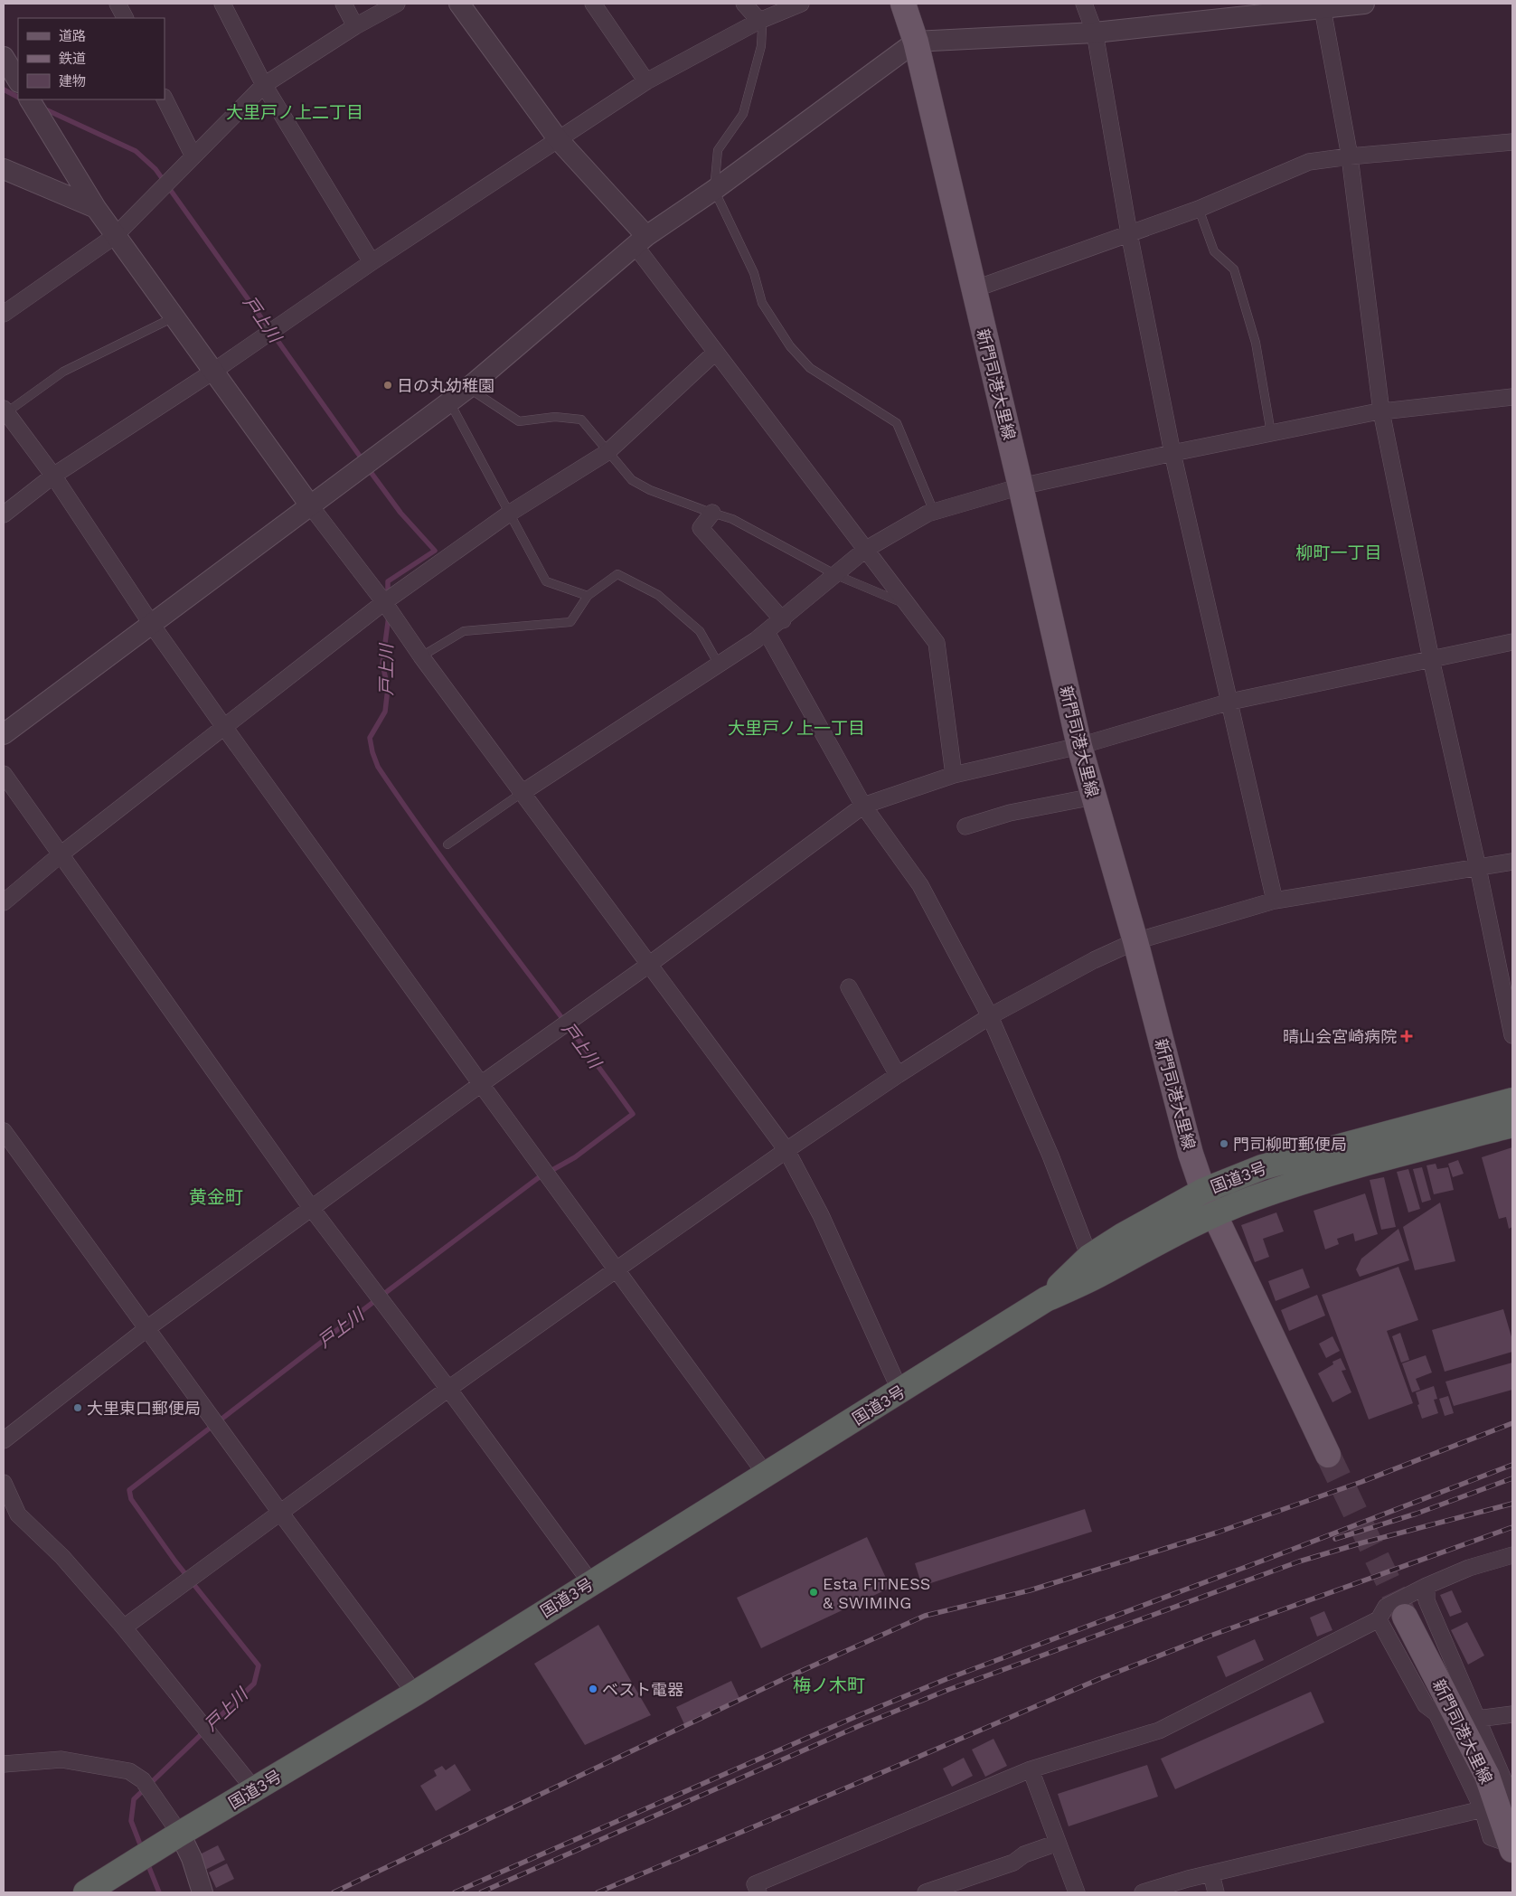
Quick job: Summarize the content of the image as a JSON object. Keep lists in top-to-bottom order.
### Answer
{
  "streets": {
    "highway": ["国道3号"],
    "main road": ["新門司港大里線"]
  },
  "crossings": [
    ["新門司港大里線", "国道3号"]
  ],
  "districts": [
    "大里戸ノ上二丁目",
    "柳町一丁目",
    "大里戸ノ上一丁目",
    "黄金町",
    "梅ノ木町"
  ],
  "water": ["戸上川"],
  "places": {
    "other": [
      "日の丸幼稚園",
      "門司柳町郵便局",
      "大里東口郵便局",
      "Esta FITNESS & SWIMING",
      "ベスト電器"
    ],
    "health": ["晴山会宮崎病院"]
  },
  "legend": ["道路", "鉄道", "建物"]
}
